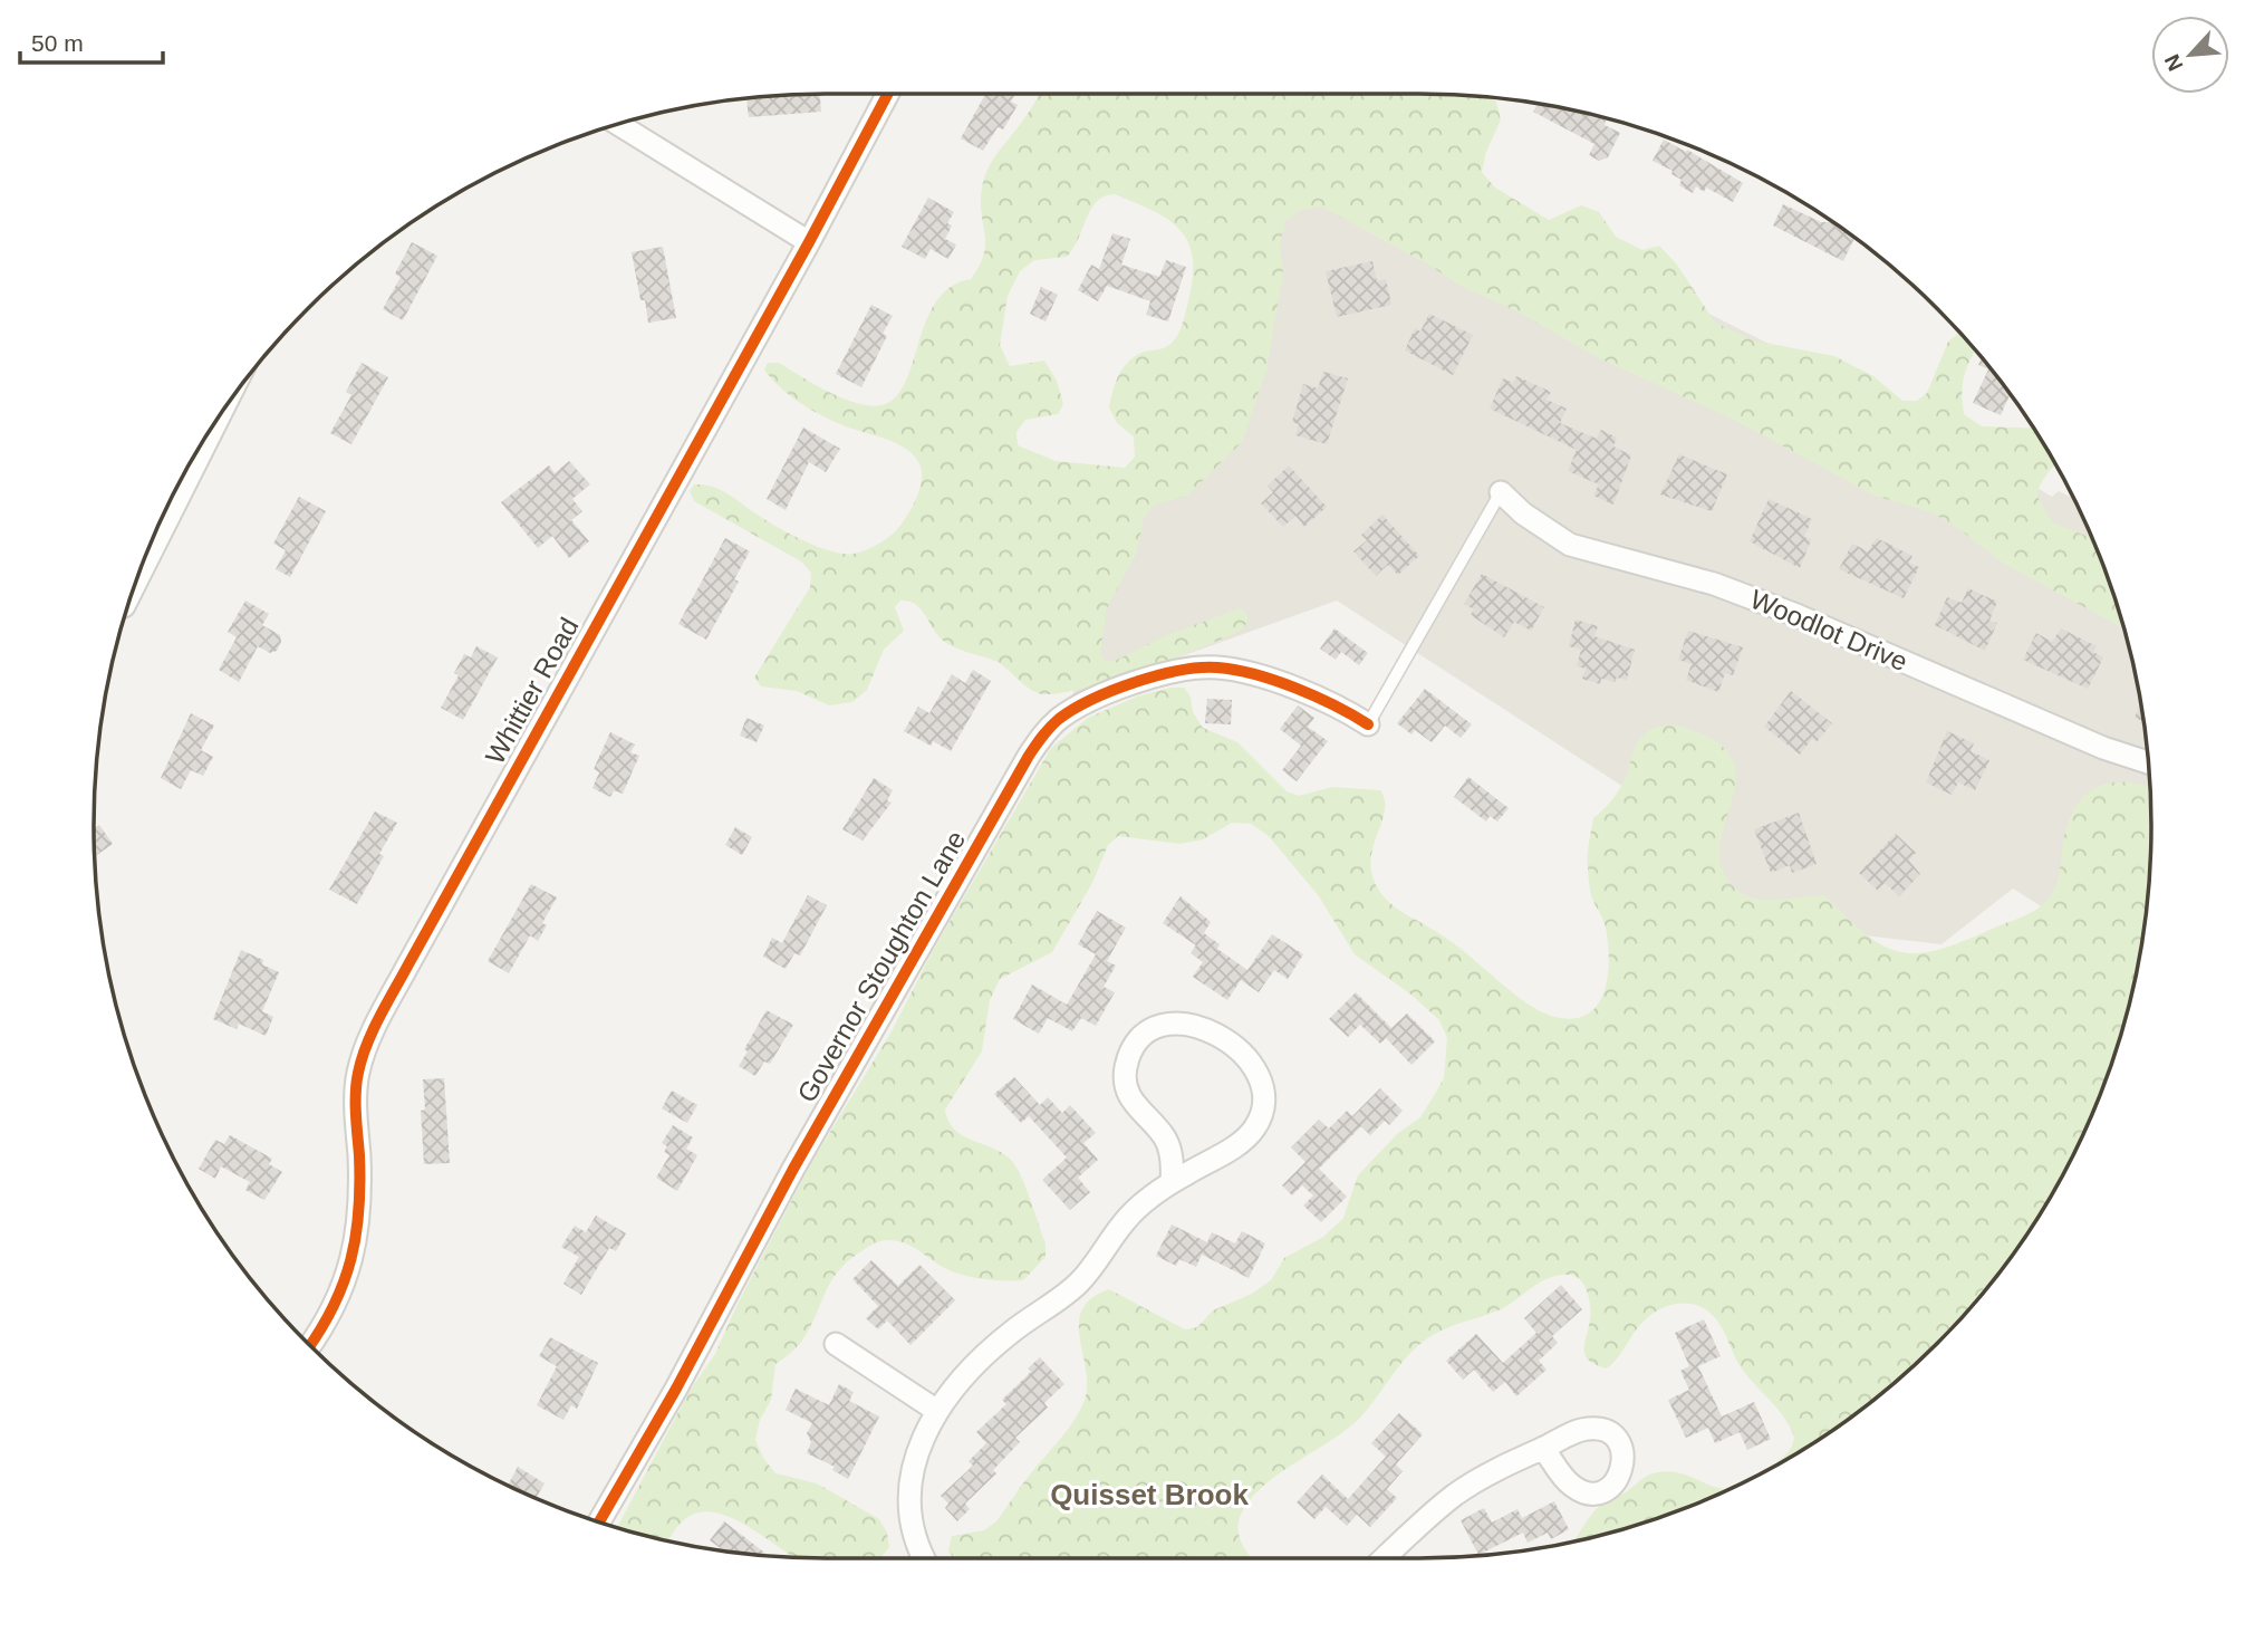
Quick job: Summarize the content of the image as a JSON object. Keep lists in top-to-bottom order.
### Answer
{
  "streets": {
    "street": ["Woodlot Drive", "Whittier Road", "Governor Stoughton Lane"]
  },
  "districts": ["Quisset Brook"],
  "scale_bar": "50 m",
  "north": "bottom left"
}
